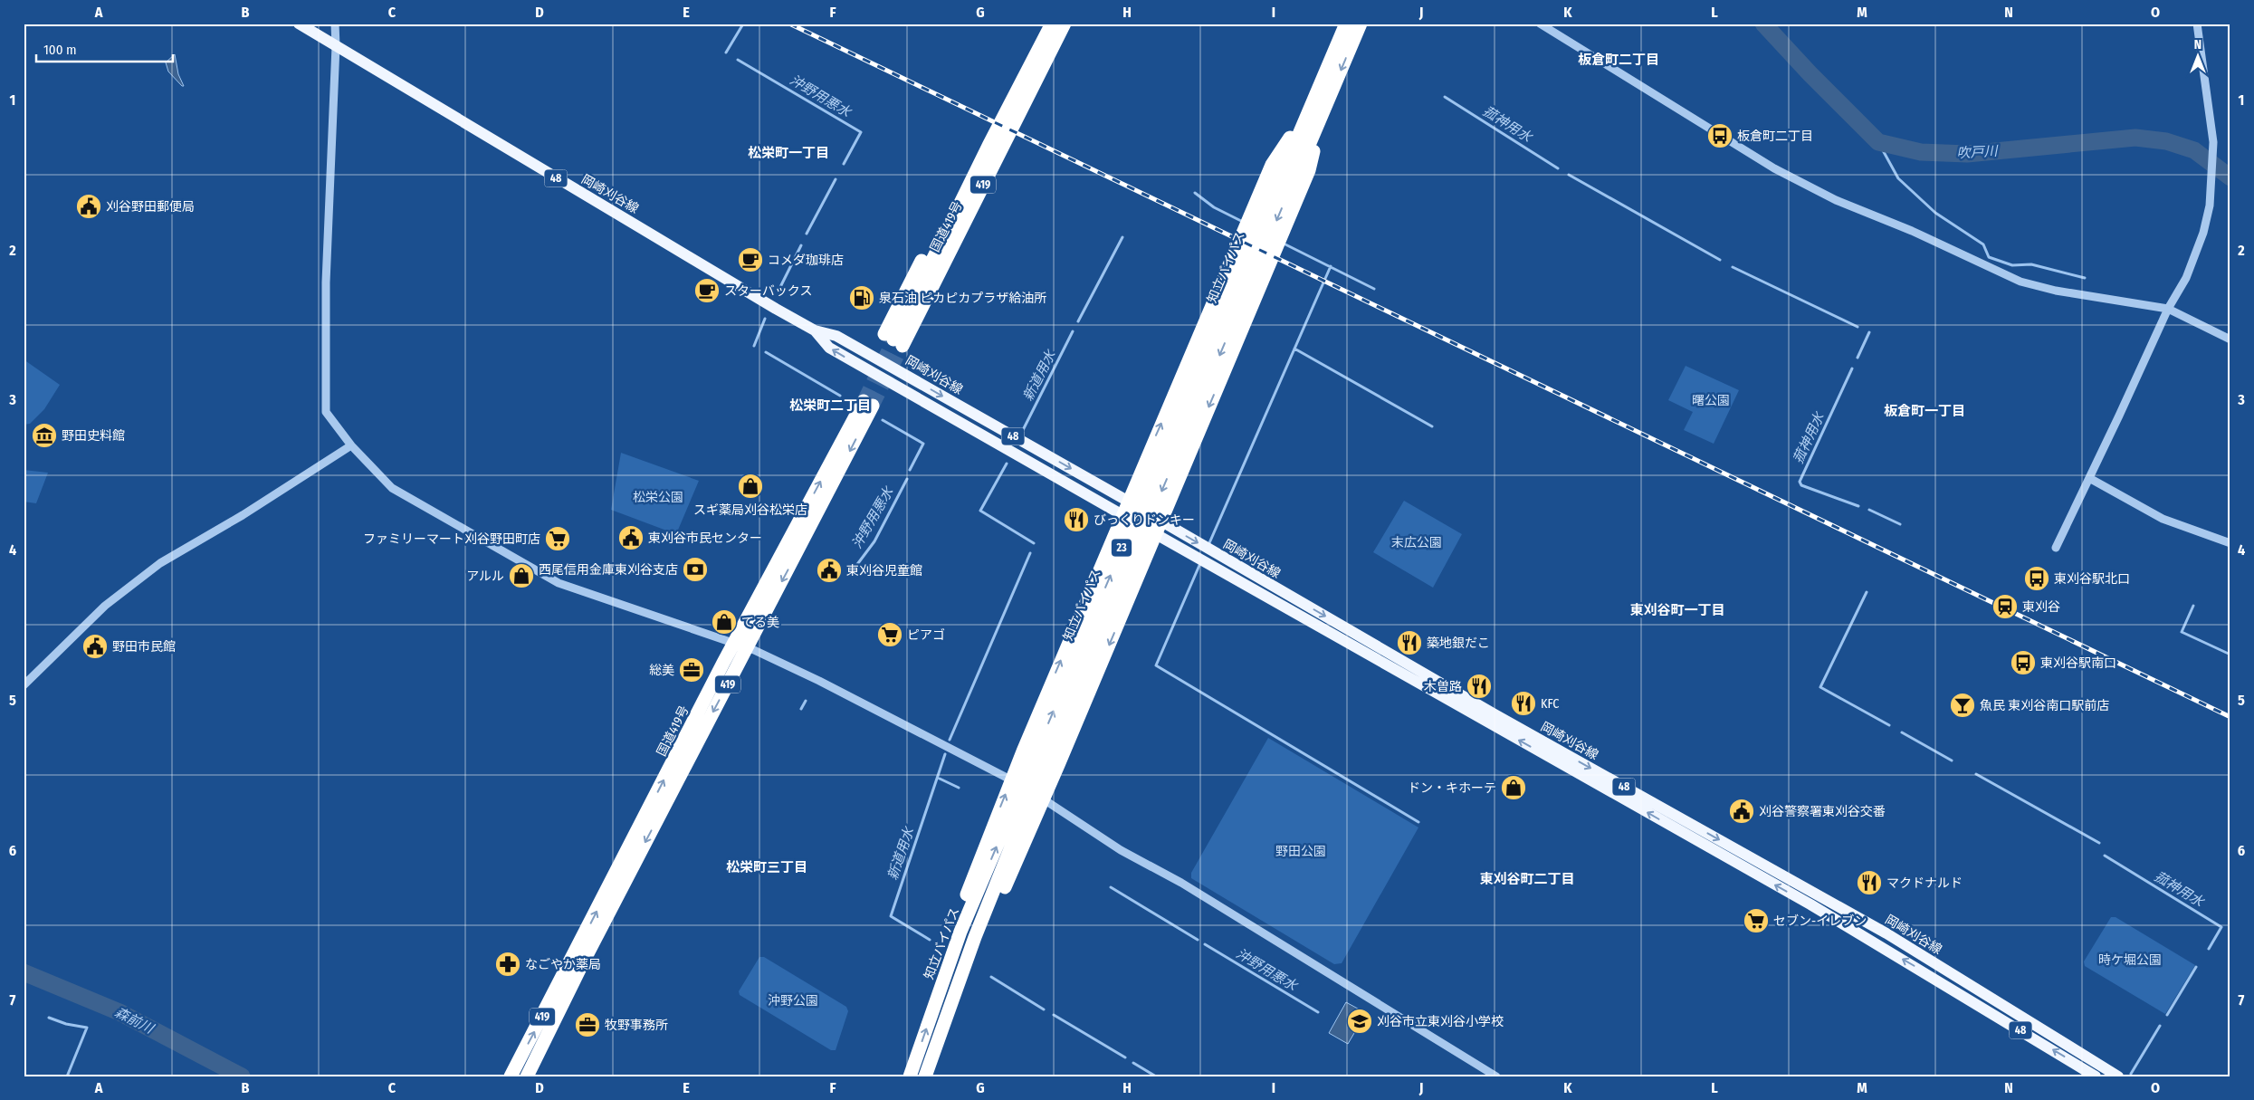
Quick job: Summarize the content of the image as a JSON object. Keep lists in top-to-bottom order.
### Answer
{
  "streets": {
    "highway": [
      "419",
      "国道419号",
      "知立バイパス",
      "23"
    ],
    "main road": ["48", "岡崎刈谷線"]
  },
  "districts": [
    "板倉町二丁目",
    "松栄町一丁目",
    "松栄町二丁目",
    "板倉町一丁目",
    "東刈谷町一丁目",
    "松栄町三丁目",
    "東刈谷町二丁目"
  ],
  "water": [
    "沖野用悪水",
    "菰神用水",
    "吹戸川",
    "新道用水",
    "森前川"
  ],
  "parks": [
    "曙公園",
    "松栄公園",
    "末広公園",
    "野田公園",
    "時ケ堀公園",
    "沖野公園"
  ],
  "places": {
    "bus stop": ["板倉町二丁目", "東刈谷駅北口", "東刈谷駅南口"],
    "public building": [
      "刈谷野田郵便局",
      "東刈谷市民センター",
      "東刈谷児童館",
      "野田市民館",
      "刈谷警察署東刈谷交番"
    ],
    "cafe": ["コメダ珈琲店", "スターバックス"],
    "fuel station": ["泉石油 ピカピカプラザ給油所"],
    "museum": ["野田史料館"],
    "shop": [
      "スギ薬局刈谷松栄店",
      "アルル",
      "てる美",
      "ドン・キホーテ"
    ],
    "restaurant": [
      "びっくりドンキー",
      "築地銀だこ",
      "木曽路",
      "KFC",
      "マクドナルド"
    ],
    "supermarket": ["ファミリーマート刈谷野田町店", "ピアゴ", "セブン-イレブン"],
    "bank": ["西尾信用金庫東刈谷支店"],
    "station": ["東刈谷"],
    "office": ["総美", "牧野事務所"],
    "bar": ["魚民 東刈谷南口駅前店"],
    "pharmacy": ["なごやか薬局"],
    "school or university": ["刈谷市立東刈谷小学校"]
  },
  "scale_bar": "100 m",
  "north": "top",
  "grid": {
    "columns": [
      "A",
      "B",
      "C",
      "D",
      "E",
      "F",
      "G",
      "H",
      "I",
      "J",
      "K",
      "L",
      "M",
      "N",
      "O"
    ],
    "rows": [
      "1",
      "2",
      "3",
      "4",
      "5",
      "6",
      "7"
    ]
  }
}
